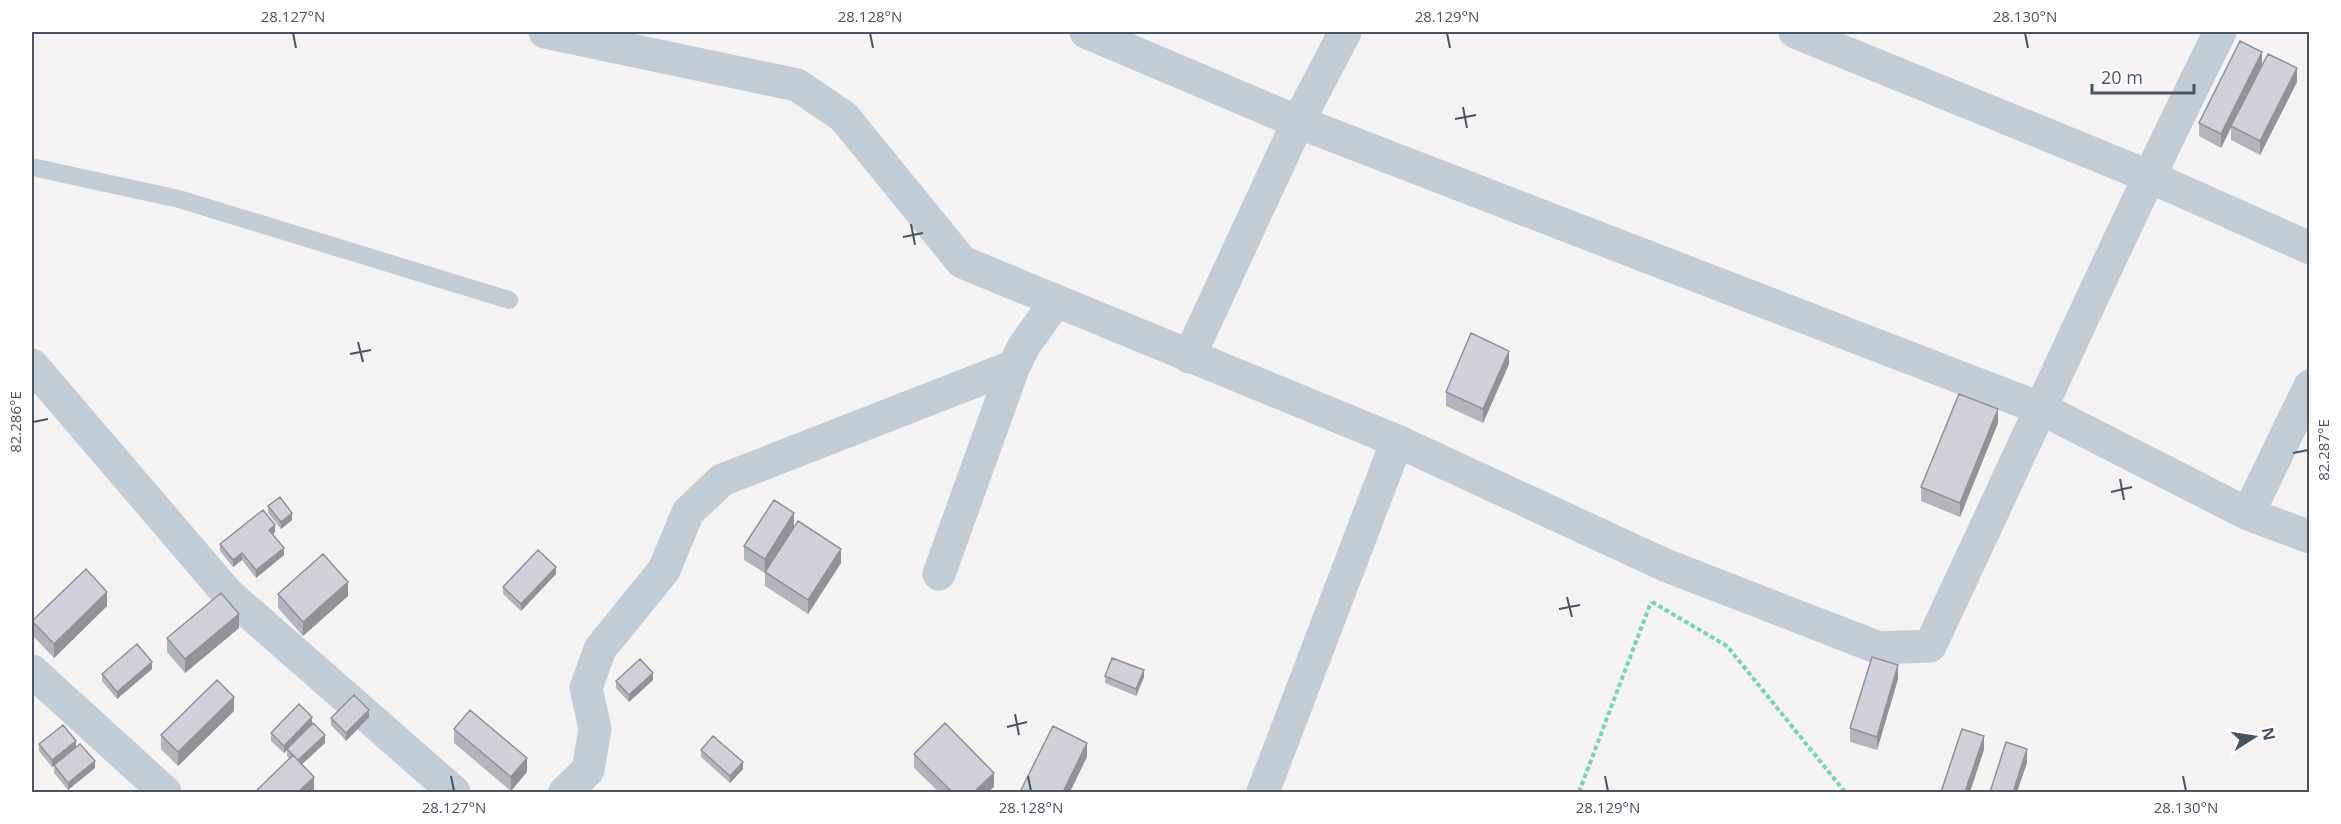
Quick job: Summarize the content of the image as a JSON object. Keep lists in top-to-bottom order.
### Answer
{
  "scale_bar": "20 m",
  "north": "right",
  "coordinates": [
    "28.127°N",
    "28.128°N",
    "28.129°N",
    "28.130°N",
    "82.286°E",
    "82.287°E"
  ]
}
